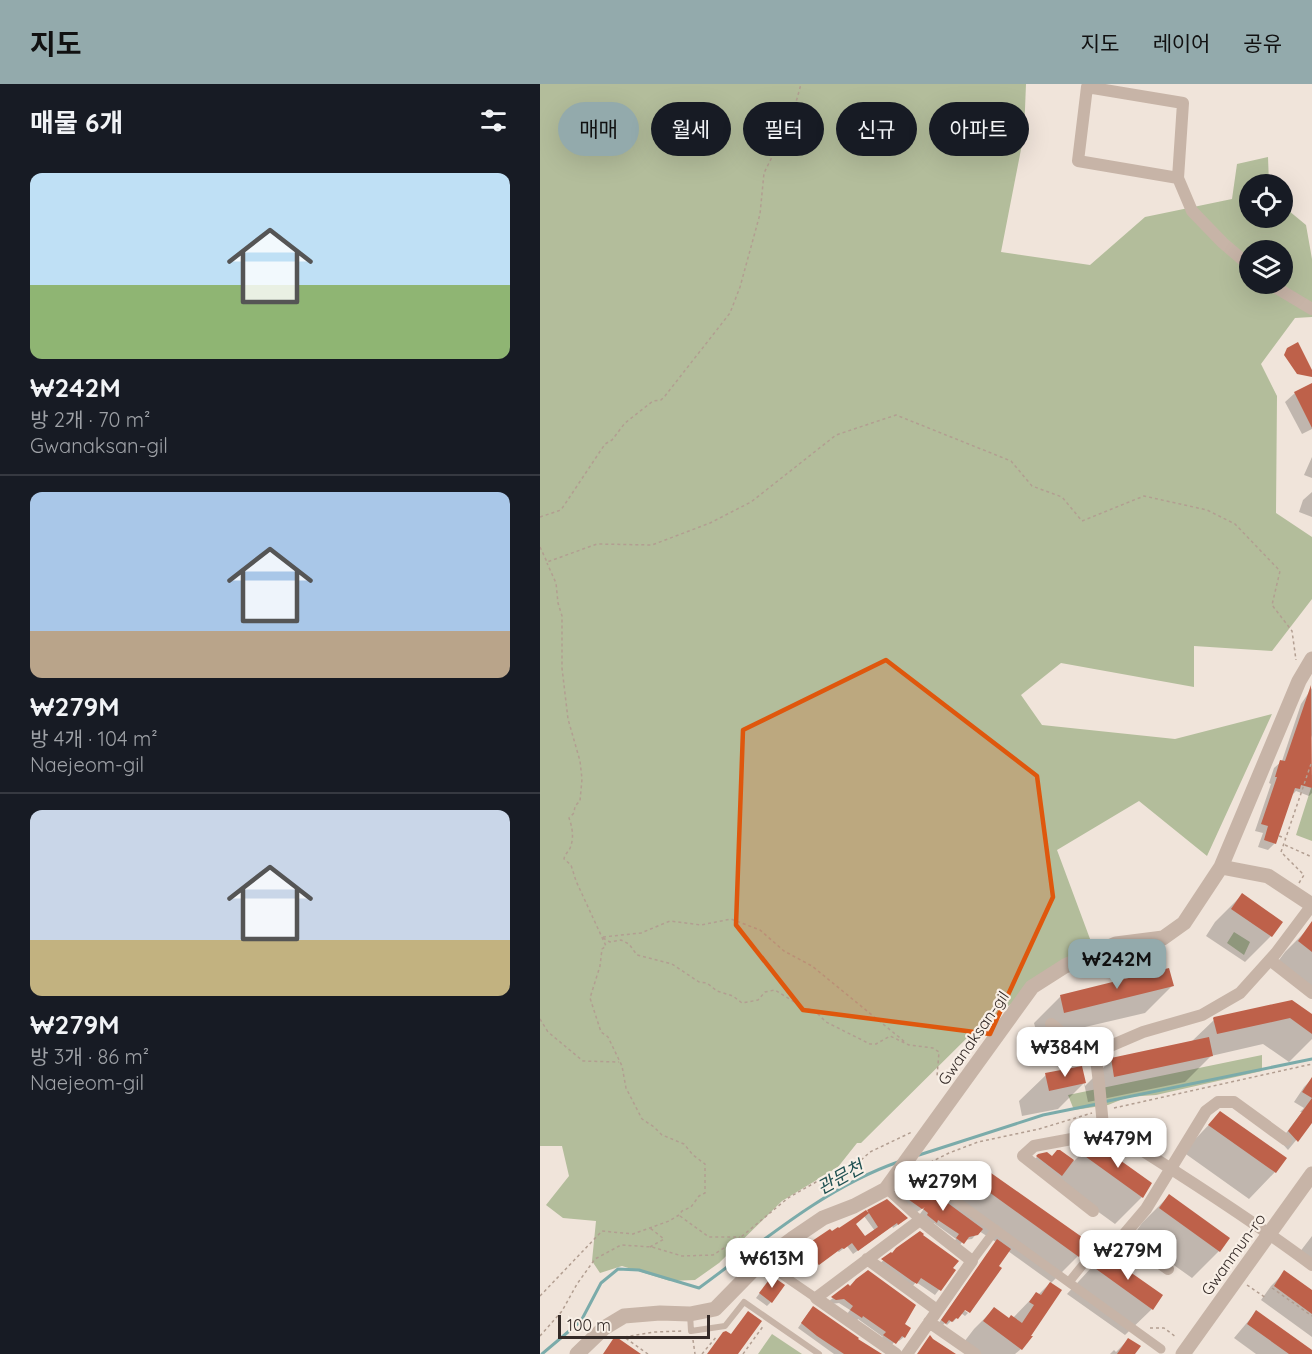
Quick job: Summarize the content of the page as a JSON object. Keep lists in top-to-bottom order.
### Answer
{
  "streets": {
    "street": ["Gwanaksan-gil", "Gwanmun-ro"]
  },
  "water": ["관문천"],
  "scale_bar": "100 m",
  "page": {
    "header": "지도",
    "nav": ["지도", "레이어", "공유"],
    "heading": "매물 6개",
    "chip": [
      "매매",
      "월세",
      "필터",
      "신규",
      "아파트"
    ],
    "list": [
      {
        "name": "₩242M",
        "note": "방 2개 · 70 m² · Gwanaksan-gil"
      },
      {
        "name": "₩279M",
        "note": "방 4개 · 104 m² · Naejeom-gil"
      },
      {
        "name": "₩279M",
        "note": "방 3개 · 86 m² · Naejeom-gil"
      }
    ],
    "price": [
      "₩242M",
      "₩384M",
      "₩479M",
      "₩279M",
      "₩279M",
      "₩613M"
    ],
    "scale": "100 m"
  }
}
